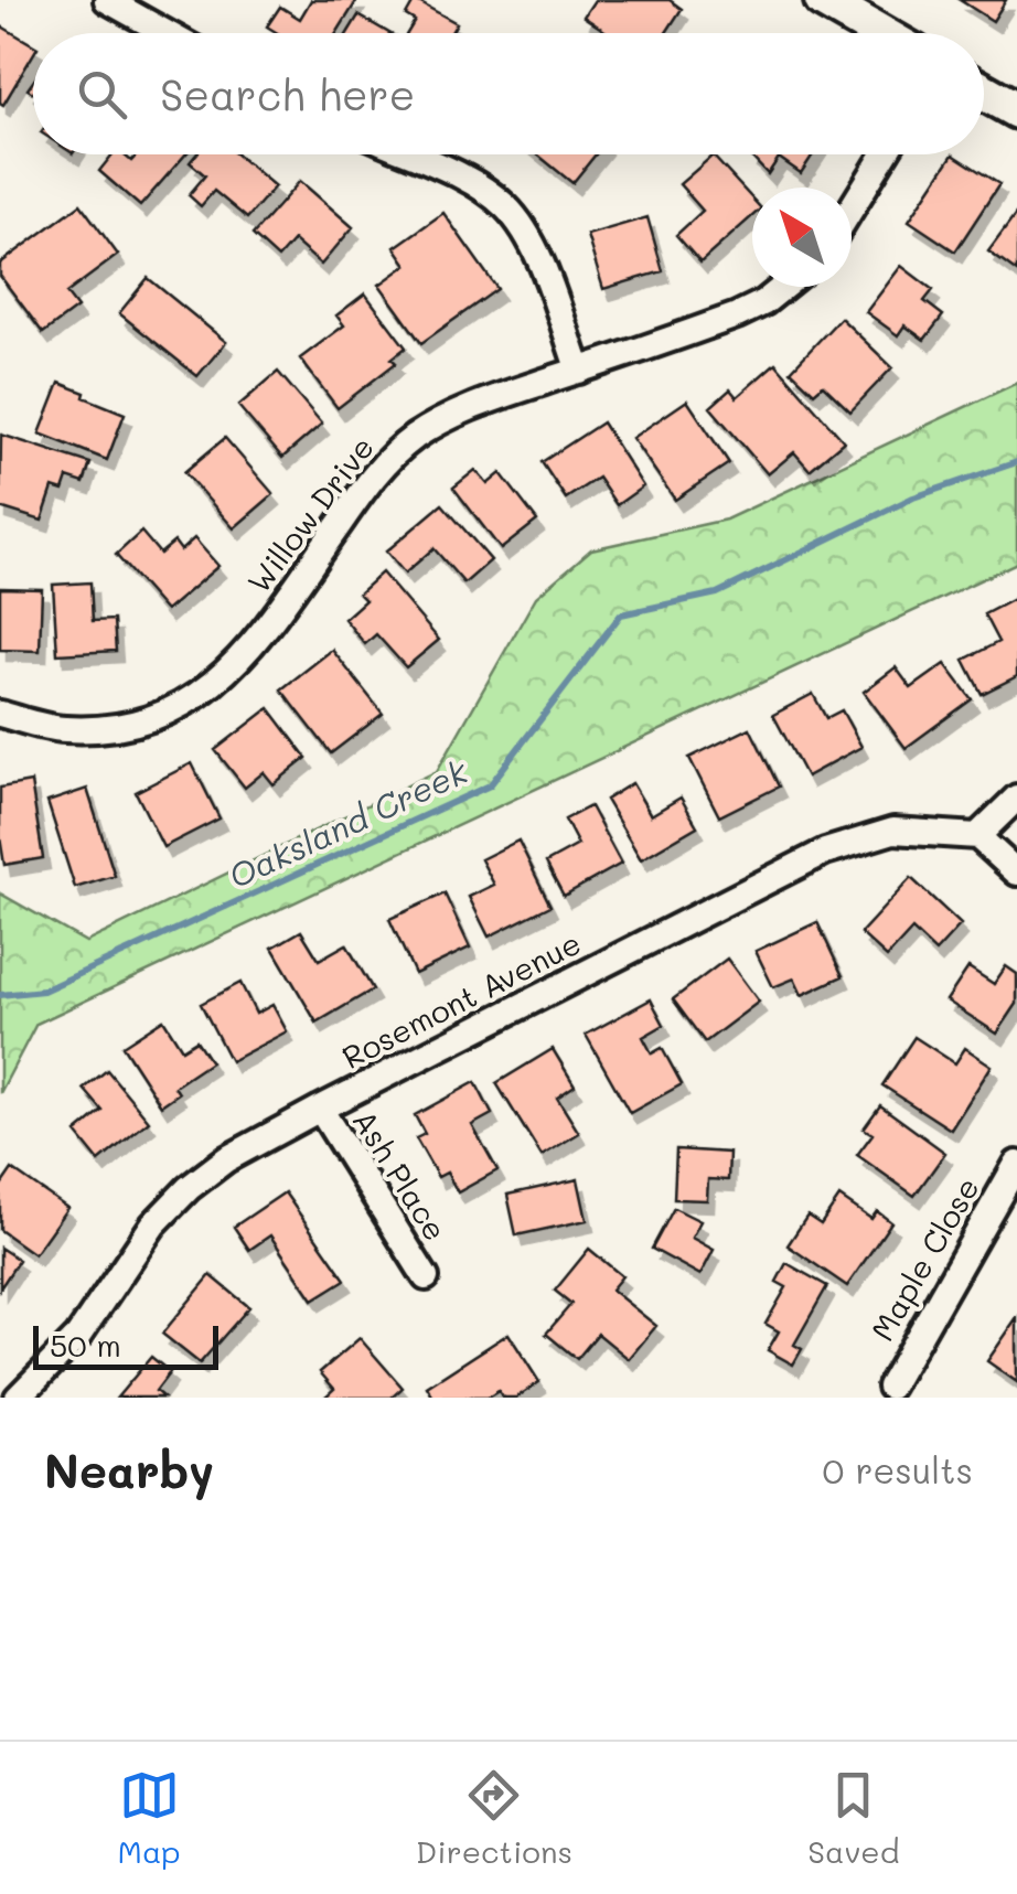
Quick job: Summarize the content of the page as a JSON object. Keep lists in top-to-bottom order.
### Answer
{
  "streets": {
    "street": [
      "Willow Drive",
      "Rosemont Avenue",
      "Ash Place",
      "Maple Close"
    ]
  },
  "crossings": [
    ["Rosemont Avenue", "Ash Place"]
  ],
  "water": ["Oaksland Creek"],
  "scale_bar": "50 m",
  "north": "top left",
  "page": {
    "search": "Search here",
    "scale": "50 m",
    "heading": ["Nearby", "0 results"],
    "nav": ["Map", "Directions", "Saved"]
  }
}
